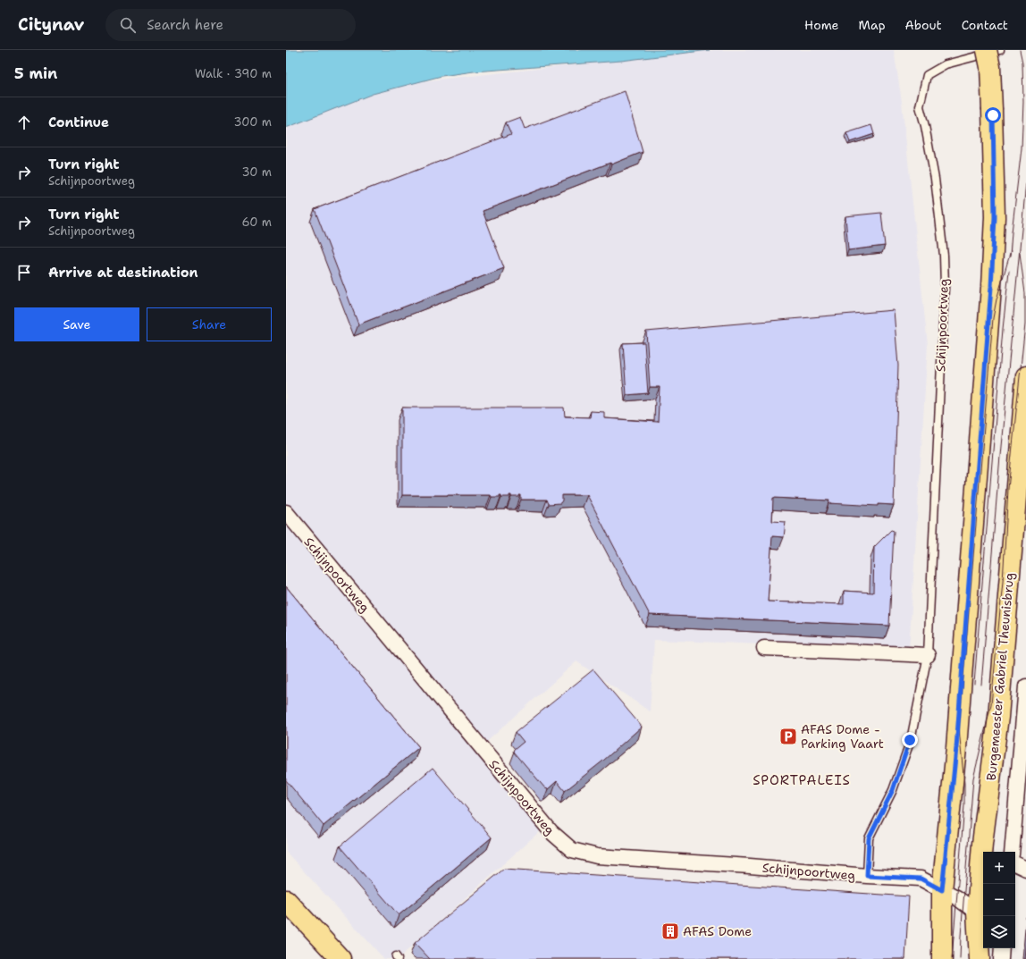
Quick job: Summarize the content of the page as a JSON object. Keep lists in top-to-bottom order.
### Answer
{
  "streets": {
    "main road": ["Burgemeester Gabriel Theunisbrug"],
    "street": ["Schijnpoortweg"]
  },
  "crossings": [
    ["Schijnpoortweg", "Burgemeester Gabriel Theunisbrug"]
  ],
  "districts": ["SPORTPALEIS"],
  "places": {
    "parking": ["AFAS Dome - Parking Vaart"],
    "building": ["AFAS Dome"]
  },
  "page": {
    "header": "Citynav",
    "search": "Search here",
    "nav": [
      "Home",
      "Map",
      "About",
      "Contact"
    ],
    "heading": ["5 min", "Walk · 390 m"],
    "list": [
      ["Continue", "300 m"],
      ["Turn right", "Schijnpoortweg", "30 m"],
      ["Turn right", "Schijnpoortweg", "60 m"],
      "Arrive at destination"
    ],
    "buttons": ["Save", "Share"],
    "map_buttons": ["+", "−"]
  }
}
